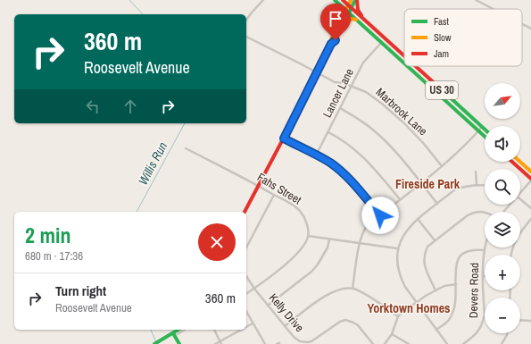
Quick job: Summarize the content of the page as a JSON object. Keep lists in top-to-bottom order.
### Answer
{
  "streets": {
    "main road": ["US 30"],
    "street": [
      "Lancer Lane",
      "Marbrook Lane",
      "Fahs Street",
      "Devers Road",
      "Kelly Drive"
    ]
  },
  "crossings": [
    ["US 30", "Lancer Lane"],
    ["Lancer Lane", "Marbrook Lane"]
  ],
  "districts": ["Fireside Park", "Yorktown Homes"],
  "water": ["Willis Run"],
  "legend": ["Fast", "Slow", "Jam"],
  "north": "top right",
  "page": {
    "turn": ["360 m", "Roosevelt Avenue"],
    "map_buttons": ["+", "−"],
    "heading": ["2 min", "680 m · 17:36"],
    "list": [
      {
        "name": "Turn right",
        "note": "Roosevelt Avenue",
        "value": "360 m"
      }
    ]
  }
}
